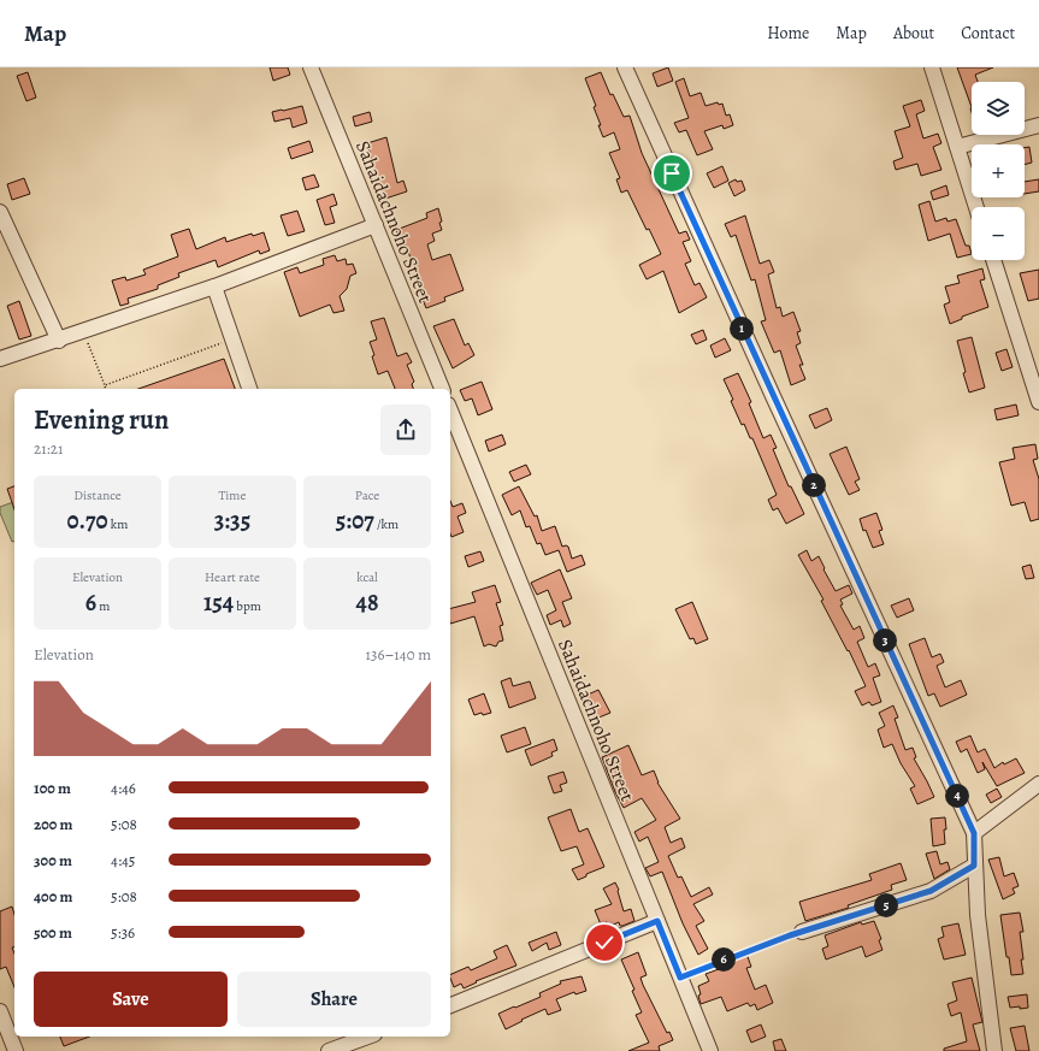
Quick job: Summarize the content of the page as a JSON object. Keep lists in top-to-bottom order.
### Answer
{
  "streets": {
    "street": ["Sahaidachnoho Street"]
  },
  "page": {
    "header": "Map",
    "nav": [
      "Home",
      "Map",
      "About",
      "Contact"
    ],
    "map_buttons": ["+", "−"],
    "pins": [
      "1",
      "2",
      "3",
      "4",
      "5",
      "6"
    ],
    "heading": ["Evening run", "21:21"],
    "stats": [
      ["Distance", "0.70 km"],
      ["Time", "3:35"],
      ["Pace", "5:07 /km"],
      ["Elevation", "6 m"],
      ["Heart rate", "154 bpm"],
      ["kcal", "48"]
    ],
    "chart": ["Elevation", "136–140 m"],
    "list": [
      {
        "name": "100 m",
        "note": "4:46"
      },
      {
        "name": "200 m",
        "note": "5:08"
      },
      {
        "name": "300 m",
        "note": "4:45"
      },
      {
        "name": "400 m",
        "note": "5:08"
      },
      {
        "name": "500 m",
        "note": "5:36"
      }
    ],
    "buttons": ["Save", "Share"]
  }
}
